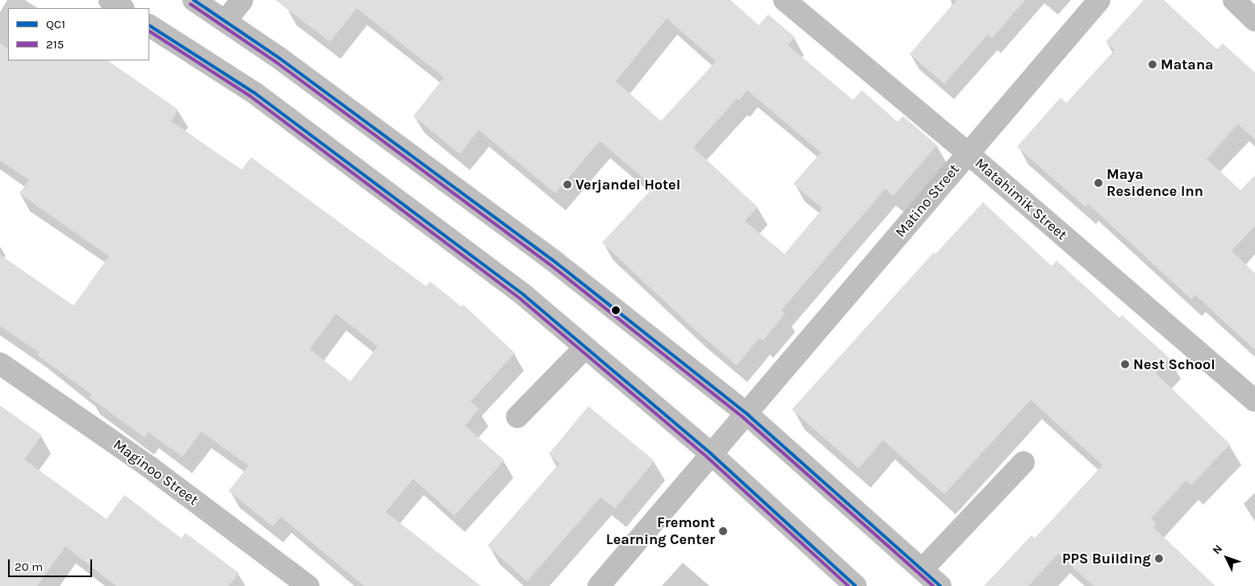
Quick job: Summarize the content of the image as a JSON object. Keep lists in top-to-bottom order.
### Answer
{
  "streets": {
    "main road": ["Matahimik Street", "Matino Street", "Maginoo Street"]
  },
  "crossings": [
    ["Matahimik Street", "Matino Street"]
  ],
  "places": [
    "Matana",
    "Maya Residence Inn",
    "Verjandel Hotel",
    "Nest School",
    "Fremont Learning Center",
    "PPS Building"
  ],
  "lines": ["transit line QC1", "transit line 215"],
  "legend": ["QC1", "215"],
  "scale_bar": "20 m",
  "north": "top left"
}
